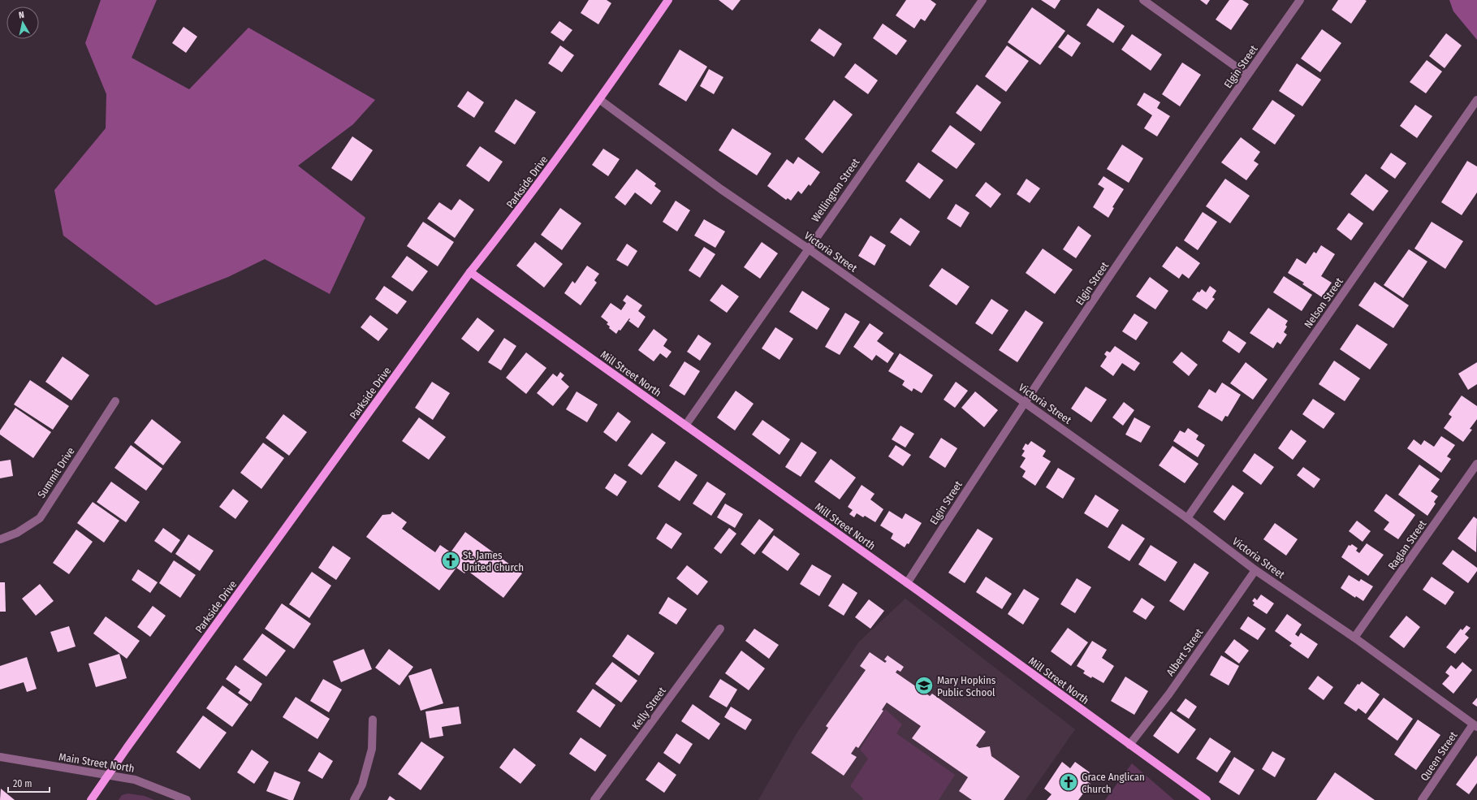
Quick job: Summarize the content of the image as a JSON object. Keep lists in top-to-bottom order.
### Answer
{
  "streets": {
    "main road": ["Parkside Drive", "Mill Street North"],
    "street": [
      "Elgin Street",
      "Wellington Street",
      "Victoria Street",
      "Nelson Street",
      "Summit Drive",
      "Raglan Street",
      "Albert Street",
      "Kelly Street",
      "Queen Street",
      "Main Street North"
    ]
  },
  "crossings": [
    ["Elgin Street", "Victoria Street"],
    ["Elgin Street", "Mill Street North"],
    ["Parkside Drive", "Victoria Street"],
    ["Parkside Drive", "Mill Street North"],
    ["Parkside Drive", "Main Street North"],
    ["Wellington Street", "Victoria Street"],
    ["Wellington Street", "Mill Street North"],
    ["Victoria Street", "Nelson Street"],
    ["Victoria Street", "Raglan Street"],
    ["Victoria Street", "Albert Street"],
    ["Victoria Street", "Queen Street"],
    ["Mill Street North", "Albert Street"]
  ],
  "places": {
    "church": ["St. James United Church", "Grace Anglican Church"],
    "school or university": ["Mary Hopkins Public School"]
  },
  "scale_bar": "20 m",
  "north": "top"
}
